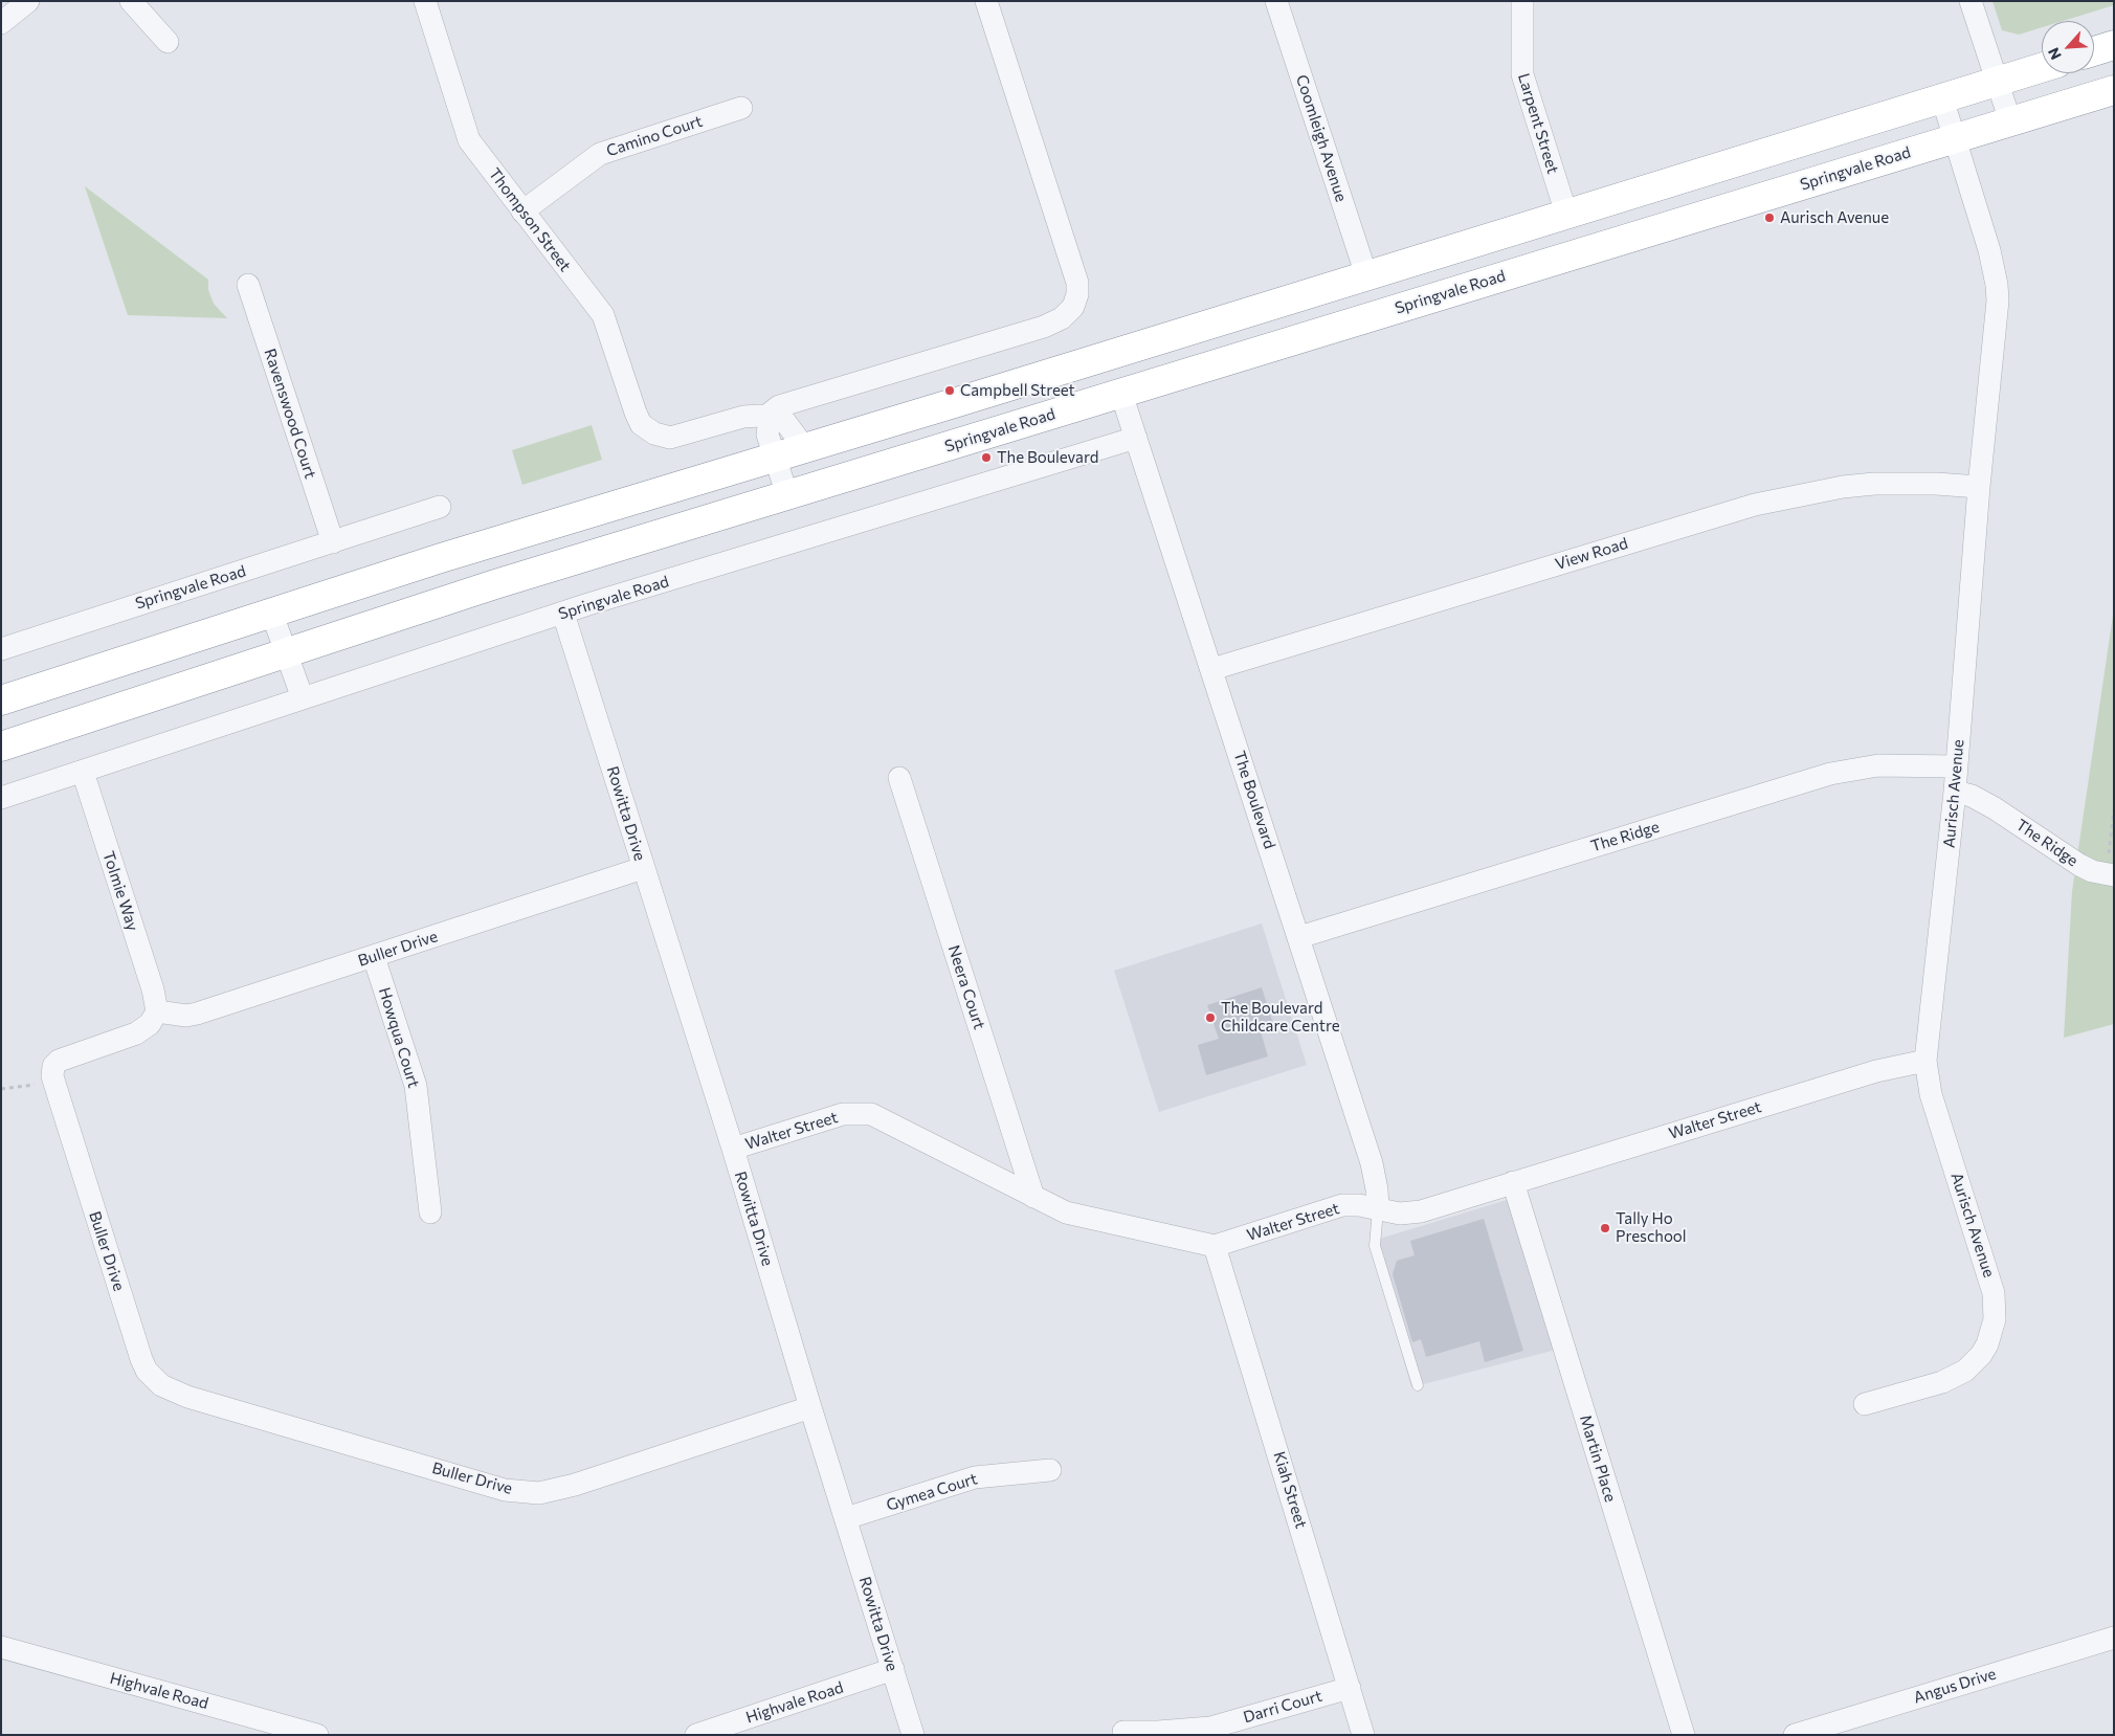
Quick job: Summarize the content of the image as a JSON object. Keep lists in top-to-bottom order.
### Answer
{
  "streets": {
    "highway": ["Springvale Road"],
    "street": [
      "Larpent Street",
      "Camino Court",
      "Coomleigh Avenue",
      "Thompson Street",
      "Ravenswood Court",
      "View Road",
      "Aurisch Avenue",
      "The Boulevard",
      "Rowitta Drive",
      "The Ridge",
      "Tolmie Way",
      "Buller Drive",
      "Neera Court",
      "Howqua Court",
      "Walter Street",
      "Martin Place",
      "Kiah Street",
      "Gymea Court",
      "Angus Drive",
      "Highvale Road",
      "Darri Court"
    ]
  },
  "crossings": [
    ["Camino Court", "Thompson Street"],
    ["Springvale Road", "Ravenswood Court"],
    ["Springvale Road", "Aurisch Avenue"],
    ["Springvale Road", "The Boulevard"],
    ["Springvale Road", "Rowitta Drive"],
    ["Springvale Road", "Tolmie Way"],
    ["View Road", "Aurisch Avenue"],
    ["View Road", "The Boulevard"],
    ["Aurisch Avenue", "The Ridge"],
    ["Aurisch Avenue", "Walter Street"],
    ["The Boulevard", "The Ridge"],
    ["The Boulevard", "Walter Street"],
    ["Rowitta Drive", "Buller Drive"],
    ["Rowitta Drive", "Walter Street"],
    ["Rowitta Drive", "Gymea Court"],
    ["Rowitta Drive", "Highvale Road"],
    ["Tolmie Way", "Buller Drive"],
    ["Buller Drive", "Howqua Court"],
    ["Neera Court", "Walter Street"],
    ["Walter Street", "Martin Place"],
    ["Walter Street", "Kiah Street"],
    ["Kiah Street", "Darri Court"]
  ],
  "places": [
    "Aurisch Avenue",
    "Campbell Street",
    "The Boulevard",
    "The Boulevard Childcare Centre",
    "Tally Ho Preschool"
  ],
  "north": "bottom left"
}
